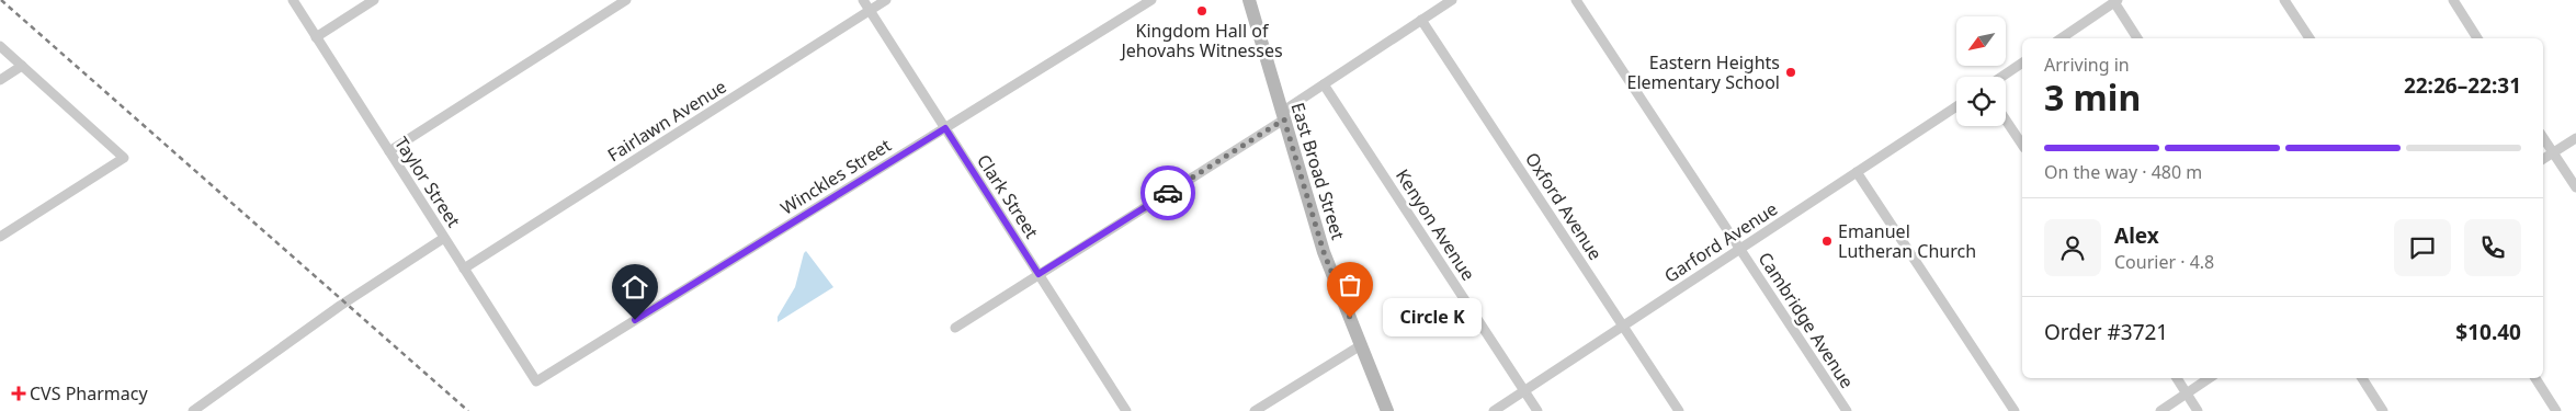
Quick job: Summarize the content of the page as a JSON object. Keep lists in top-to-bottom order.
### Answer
{
  "streets": {
    "street": [
      "Fairlawn Avenue",
      "East Broad Street",
      "Winckles Street",
      "Taylor Street",
      "Clark Street",
      "Oxford Avenue",
      "Kenyon Avenue",
      "Garford Avenue",
      "Cambridge Avenue"
    ]
  },
  "crossings": [
    ["Fairlawn Avenue", "Taylor Street"],
    ["Fairlawn Avenue", "Clark Street"],
    ["Winckles Street", "Taylor Street"],
    ["Winckles Street", "Clark Street"],
    ["Oxford Avenue", "Garford Avenue"],
    ["Kenyon Avenue", "Garford Avenue"],
    ["Garford Avenue", "Cambridge Avenue"]
  ],
  "places": {
    "other": [
      "Kingdom Hall of Jehovahs Witnesses",
      "Eastern Heights Elementary School",
      "Emanuel Lutheran Church",
      "Circle K"
    ],
    "health": ["CVS Pharmacy"]
  },
  "north": "bottom left",
  "page": {
    "heading": ["3 min", "Arriving in", "22:26–22:31"],
    "panel": [
      "Alex",
      "Courier · 4.8",
      "Order #3721",
      "$10.40"
    ],
    "bar": "On the way · 480 m",
    "bubble": "Circle K"
  }
}
